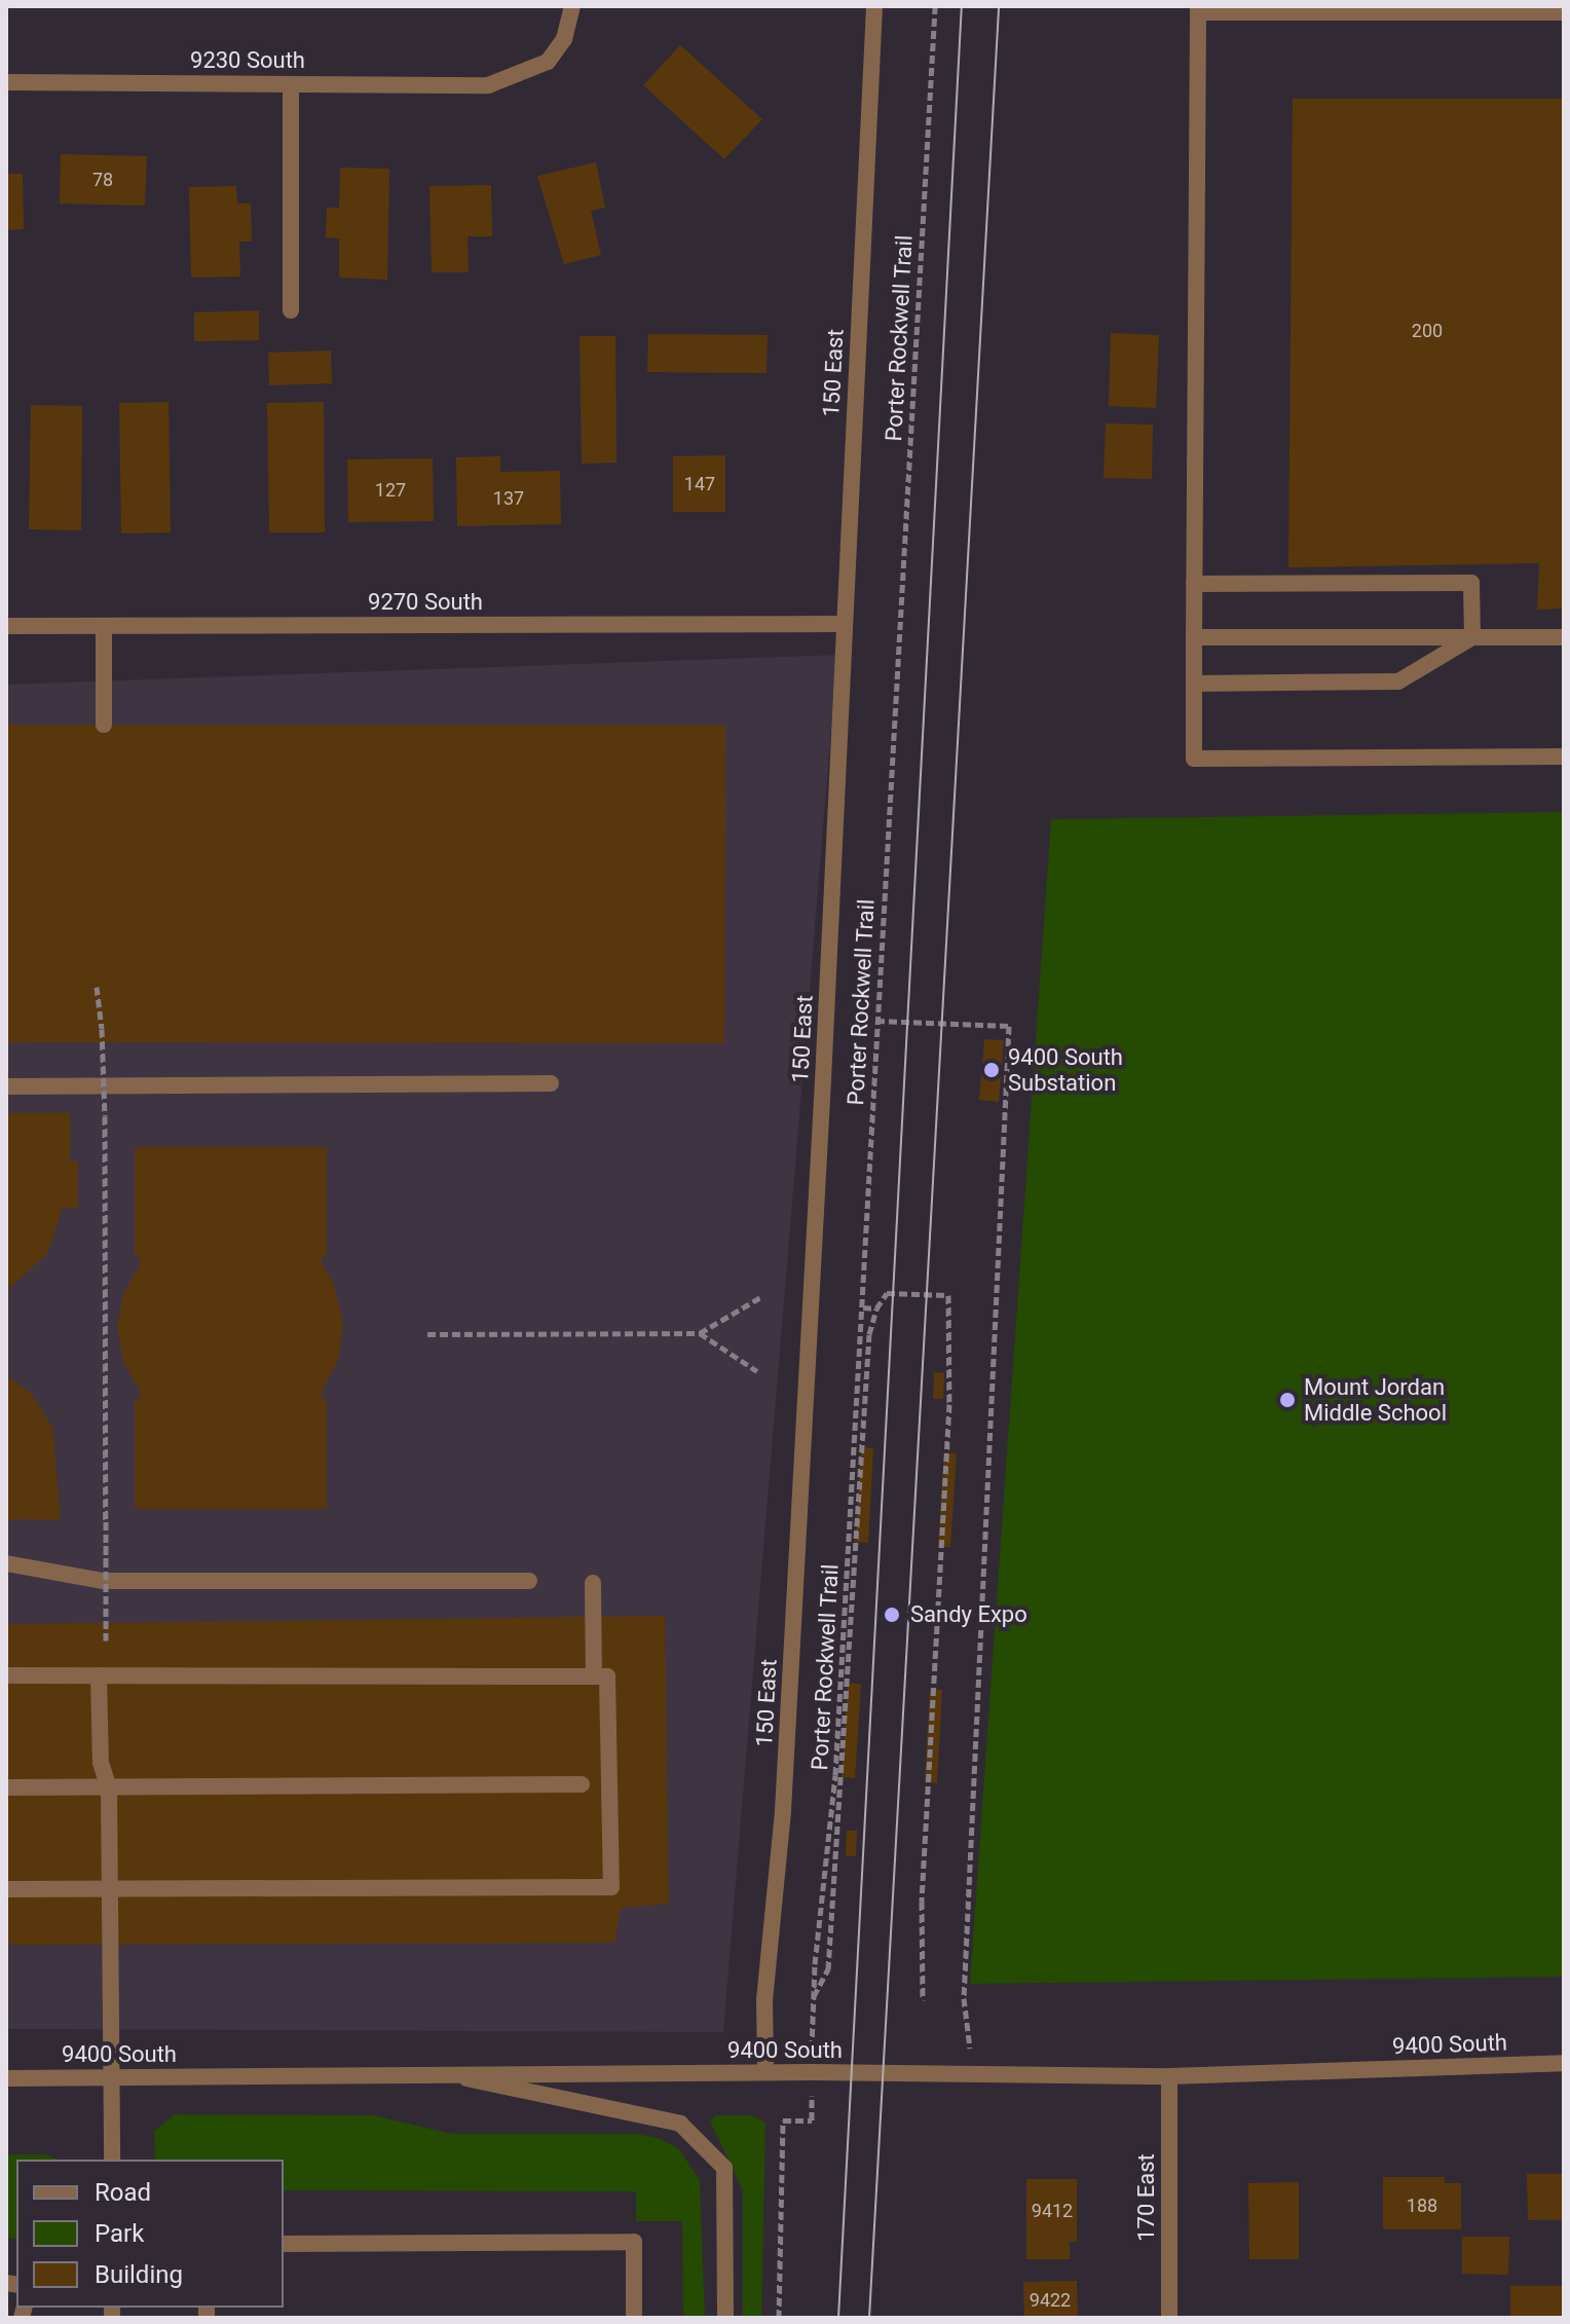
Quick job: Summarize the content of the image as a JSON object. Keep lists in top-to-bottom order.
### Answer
{
  "streets": {
    "street": [
      "9230 South",
      "150 East",
      "9270 South",
      "9400 South",
      "170 East"
    ],
    "path": ["Porter Rockwell Trail"]
  },
  "crossings": [
    ["150 East", "9270 South"],
    ["150 East", "9400 South"],
    ["9400 South", "170 East"]
  ],
  "places": ["9400 South Substation", "Mount Jordan Middle School", "Sandy Expo"],
  "house_numbers": [
    "78",
    "200",
    "147",
    "127",
    "137",
    "188",
    "9412",
    "9422"
  ],
  "legend": ["Road", "Park", "Building"]
}
